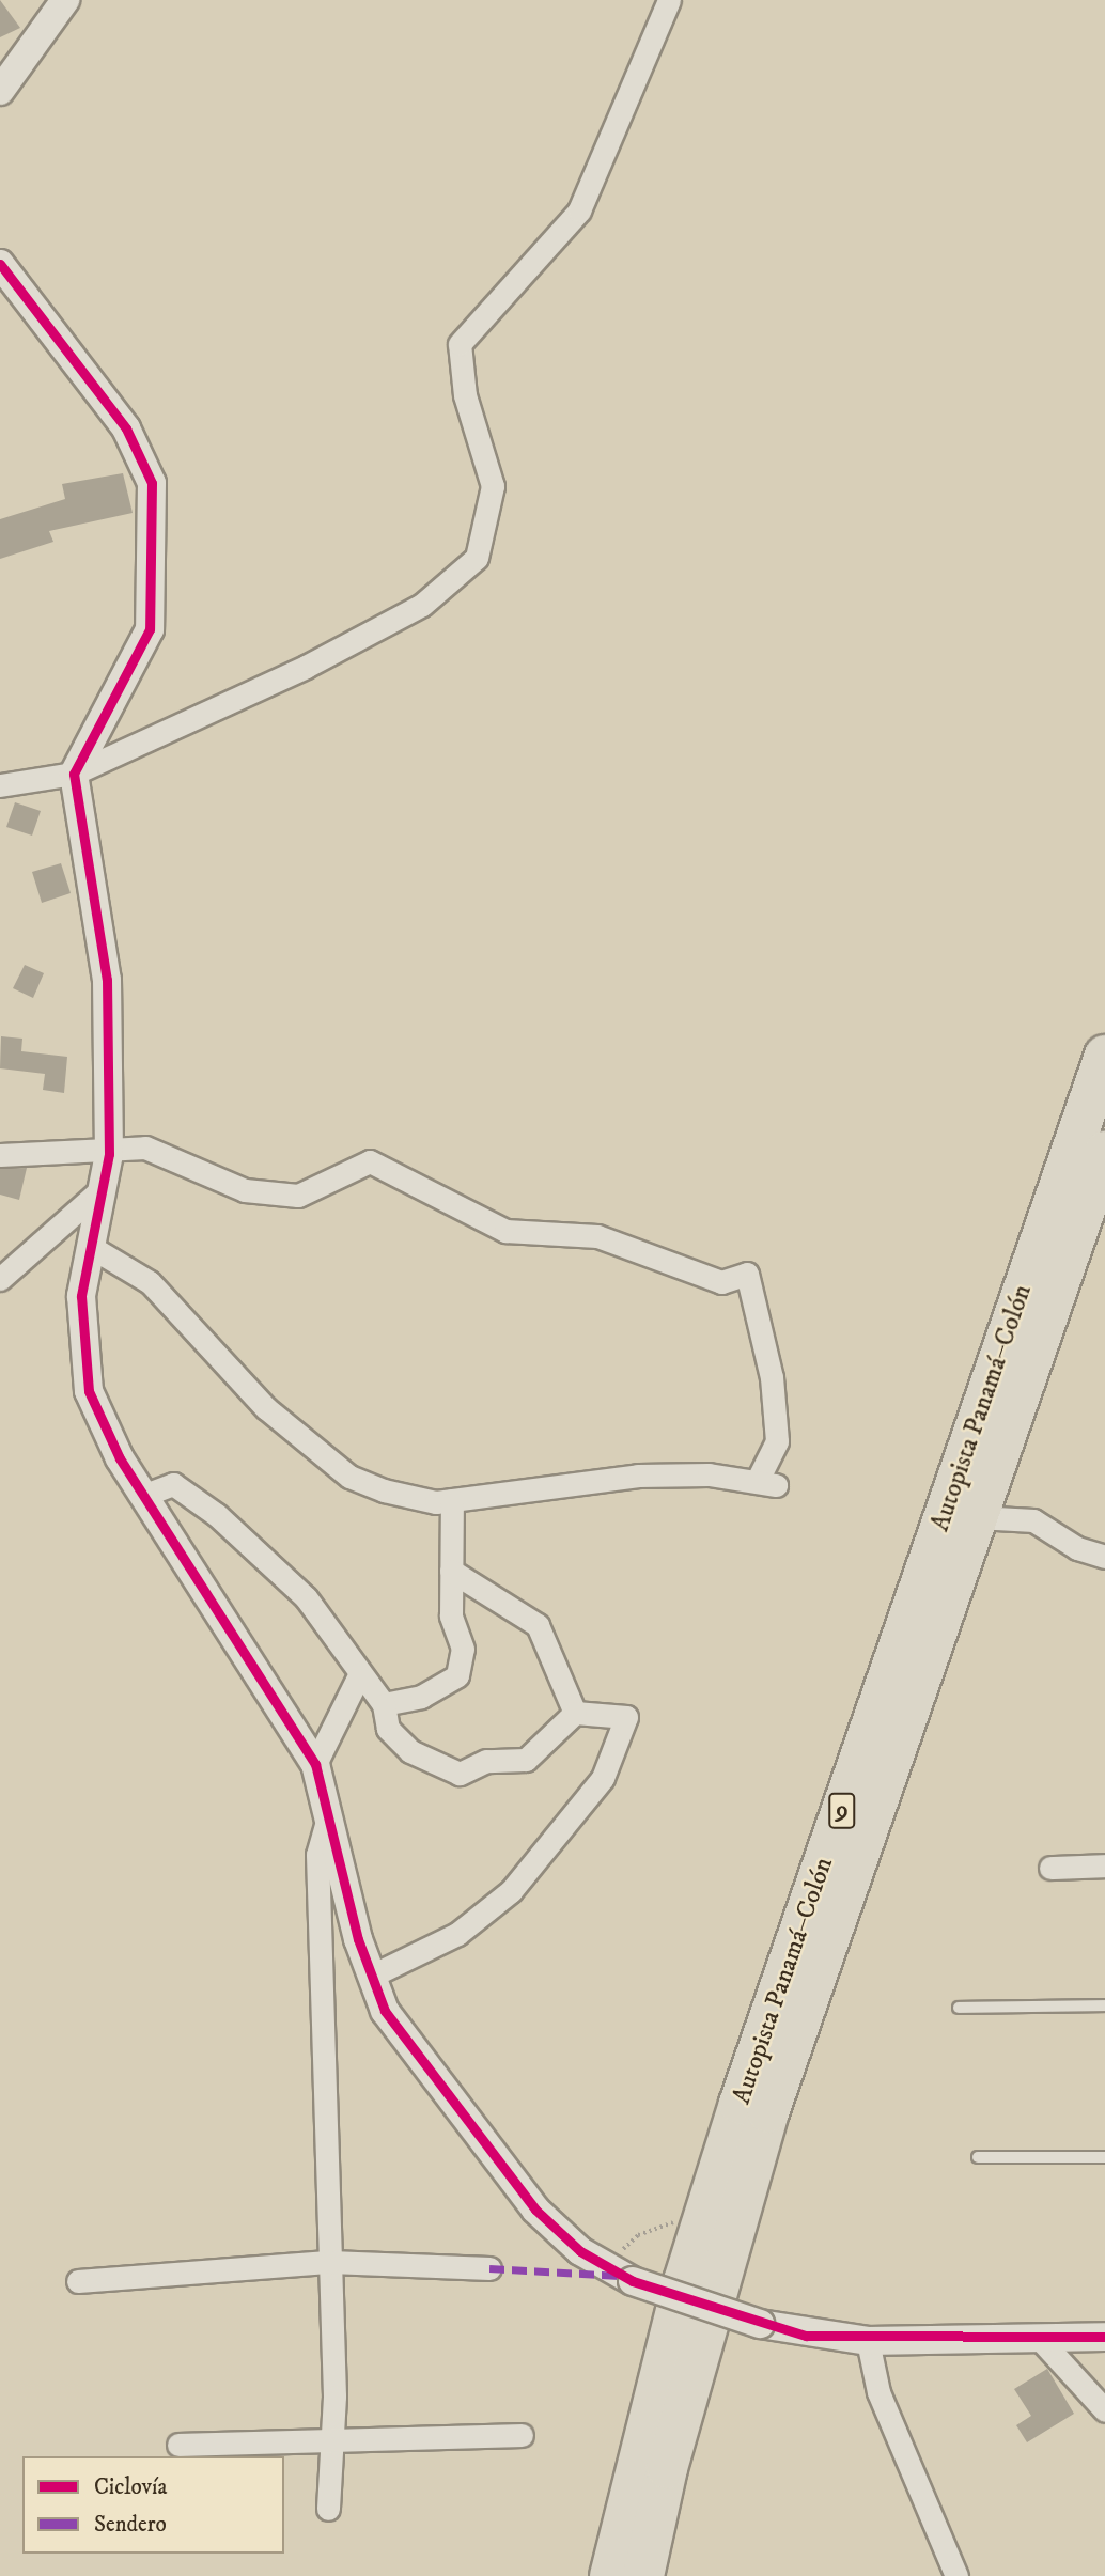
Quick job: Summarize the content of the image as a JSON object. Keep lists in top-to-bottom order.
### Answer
{
  "streets": {
    "highway": ["Autopista Panamá–Colón", "9"]
  },
  "legend": ["Ciclovía", "Sendero"]
}
